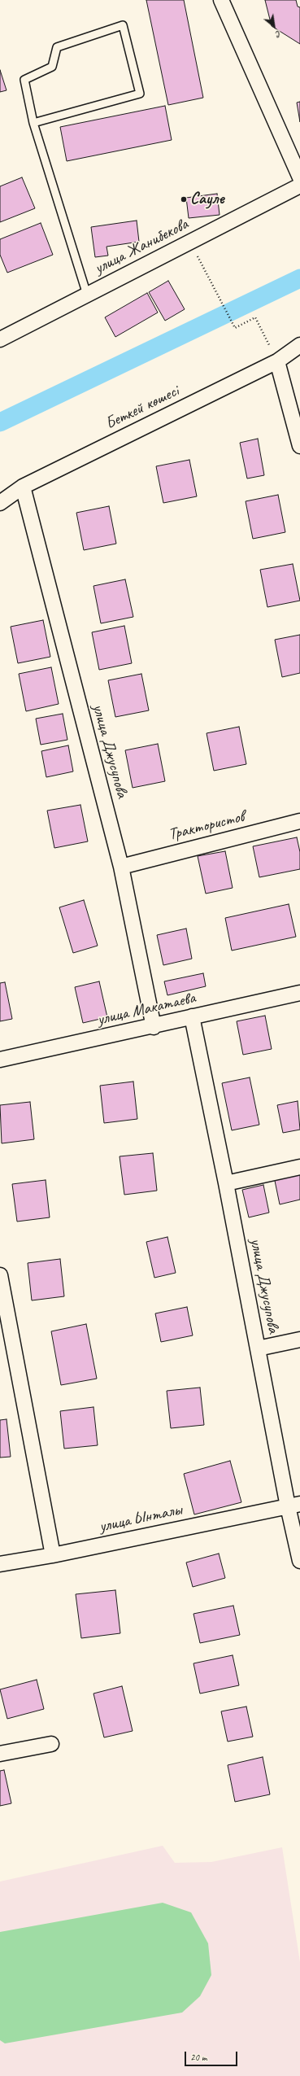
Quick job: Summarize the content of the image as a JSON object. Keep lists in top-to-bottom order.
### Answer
{
  "streets": {
    "street": [
      "улица Жанибекова",
      "Беткей көшесі",
      "улица Джусупова",
      "Трактористов",
      "улица Макатаева",
      "улица Ынталы"
    ]
  },
  "crossings": [
    ["Беткей көшесі", "улица Джусупова"],
    ["улица Джусупова", "Трактористов"],
    ["улица Джусупова", "улица Макатаева"],
    ["улица Джусупова", "улица Ынталы"]
  ],
  "places": ["Сауле"],
  "scale_bar": "20 m",
  "north": "bottom right"
}
